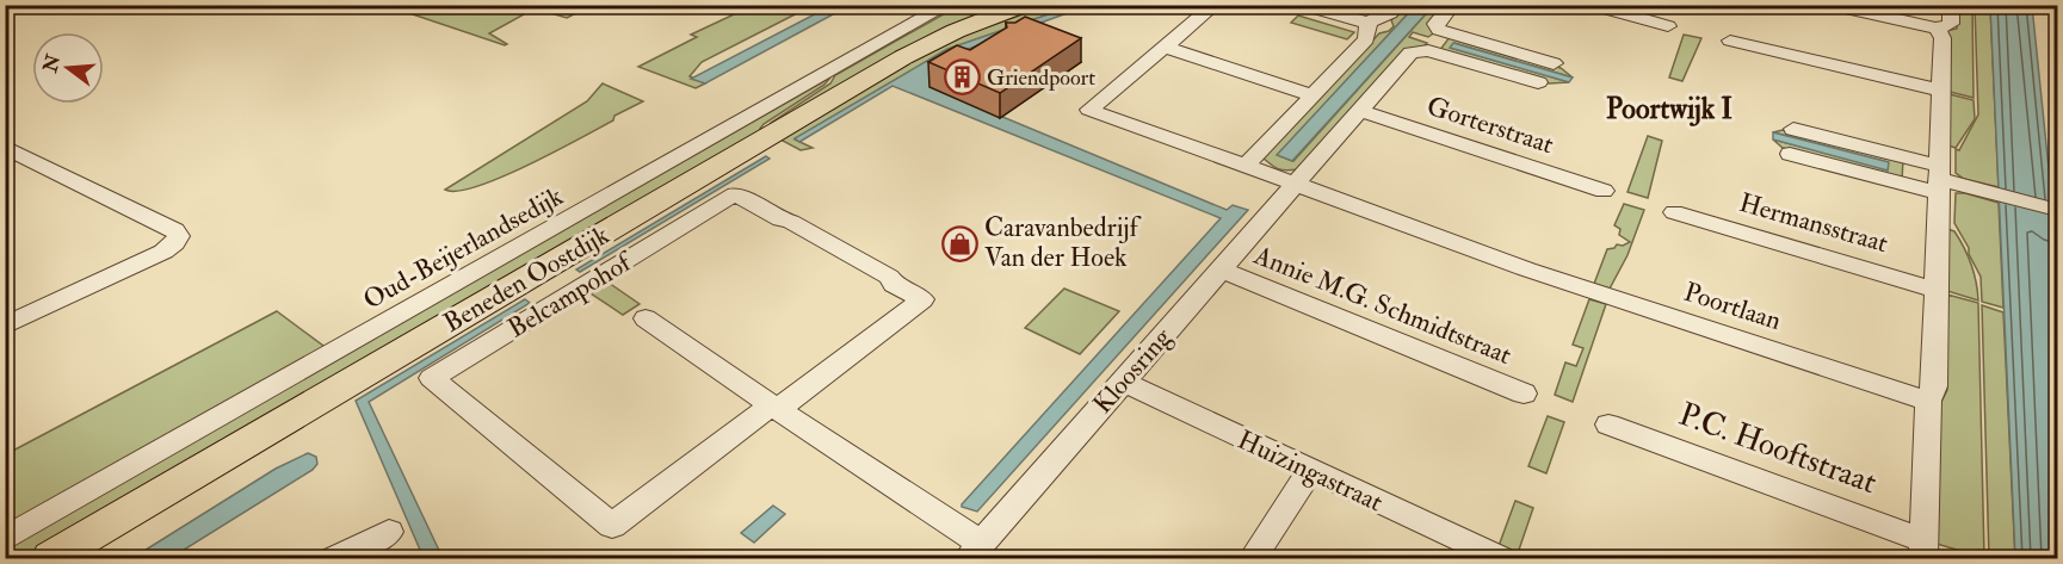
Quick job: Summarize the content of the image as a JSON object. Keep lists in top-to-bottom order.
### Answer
{
  "streets": {
    "main road": ["Beneden Oostdijk"],
    "street": [
      "Gorterstraat",
      "Hermansstraat",
      "Oud-Beijerlandsedijk",
      "Belcampohof",
      "Annie M.G. Schmidtstraat",
      "Poortlaan",
      "Kloosring",
      "P.C. Hooftstraat",
      "Huizingastraat"
    ]
  },
  "crossings": [
    ["Gorterstraat", "Kloosring"],
    ["Annie M.G. Schmidtstraat", "Kloosring"],
    ["Poortlaan", "Kloosring"],
    ["Kloosring", "Huizingastraat"]
  ],
  "districts": ["Poortwijk I"],
  "places": {
    "building": ["Griendpoort"],
    "shop": ["Caravanbedrijf Van der Hoek"]
  },
  "north": "left"
}
